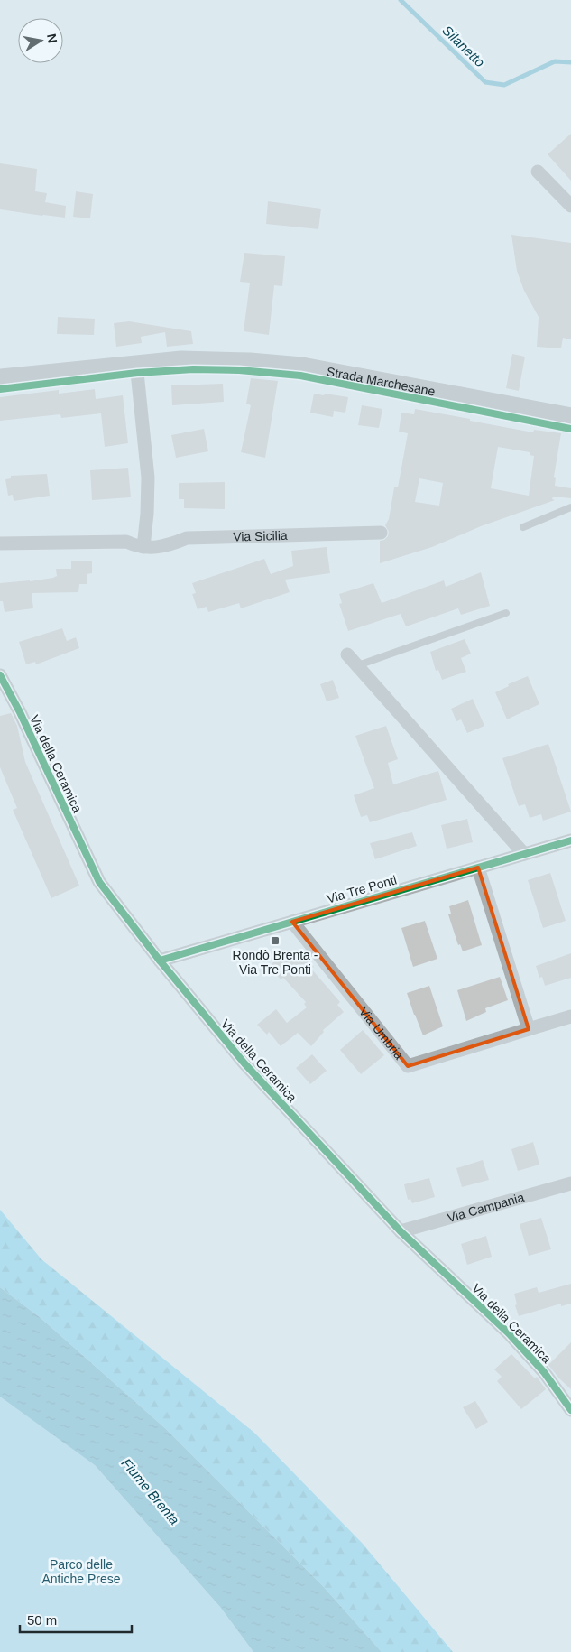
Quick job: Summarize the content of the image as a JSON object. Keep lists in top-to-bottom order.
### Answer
{
  "streets": {
    "main road": ["Strada Marchesane"],
    "street": [
      "Via Sicilia",
      "Via della Ceramica",
      "Via Tre Ponti",
      "Via Umbria",
      "Via Campania"
    ]
  },
  "crossings": [
    ["Via della Ceramica", "Via Tre Ponti"],
    ["Via della Ceramica", "Via Campania"],
    ["Via Tre Ponti", "Via Umbria"]
  ],
  "water": ["Silanetto", "Fiume Brenta"],
  "parks": ["Parco delle Antiche Prese"],
  "places": {
    "transit": ["Rondò Brenta - Via Tre Ponti"]
  },
  "scale_bar": "50 m",
  "north": "right"
}
